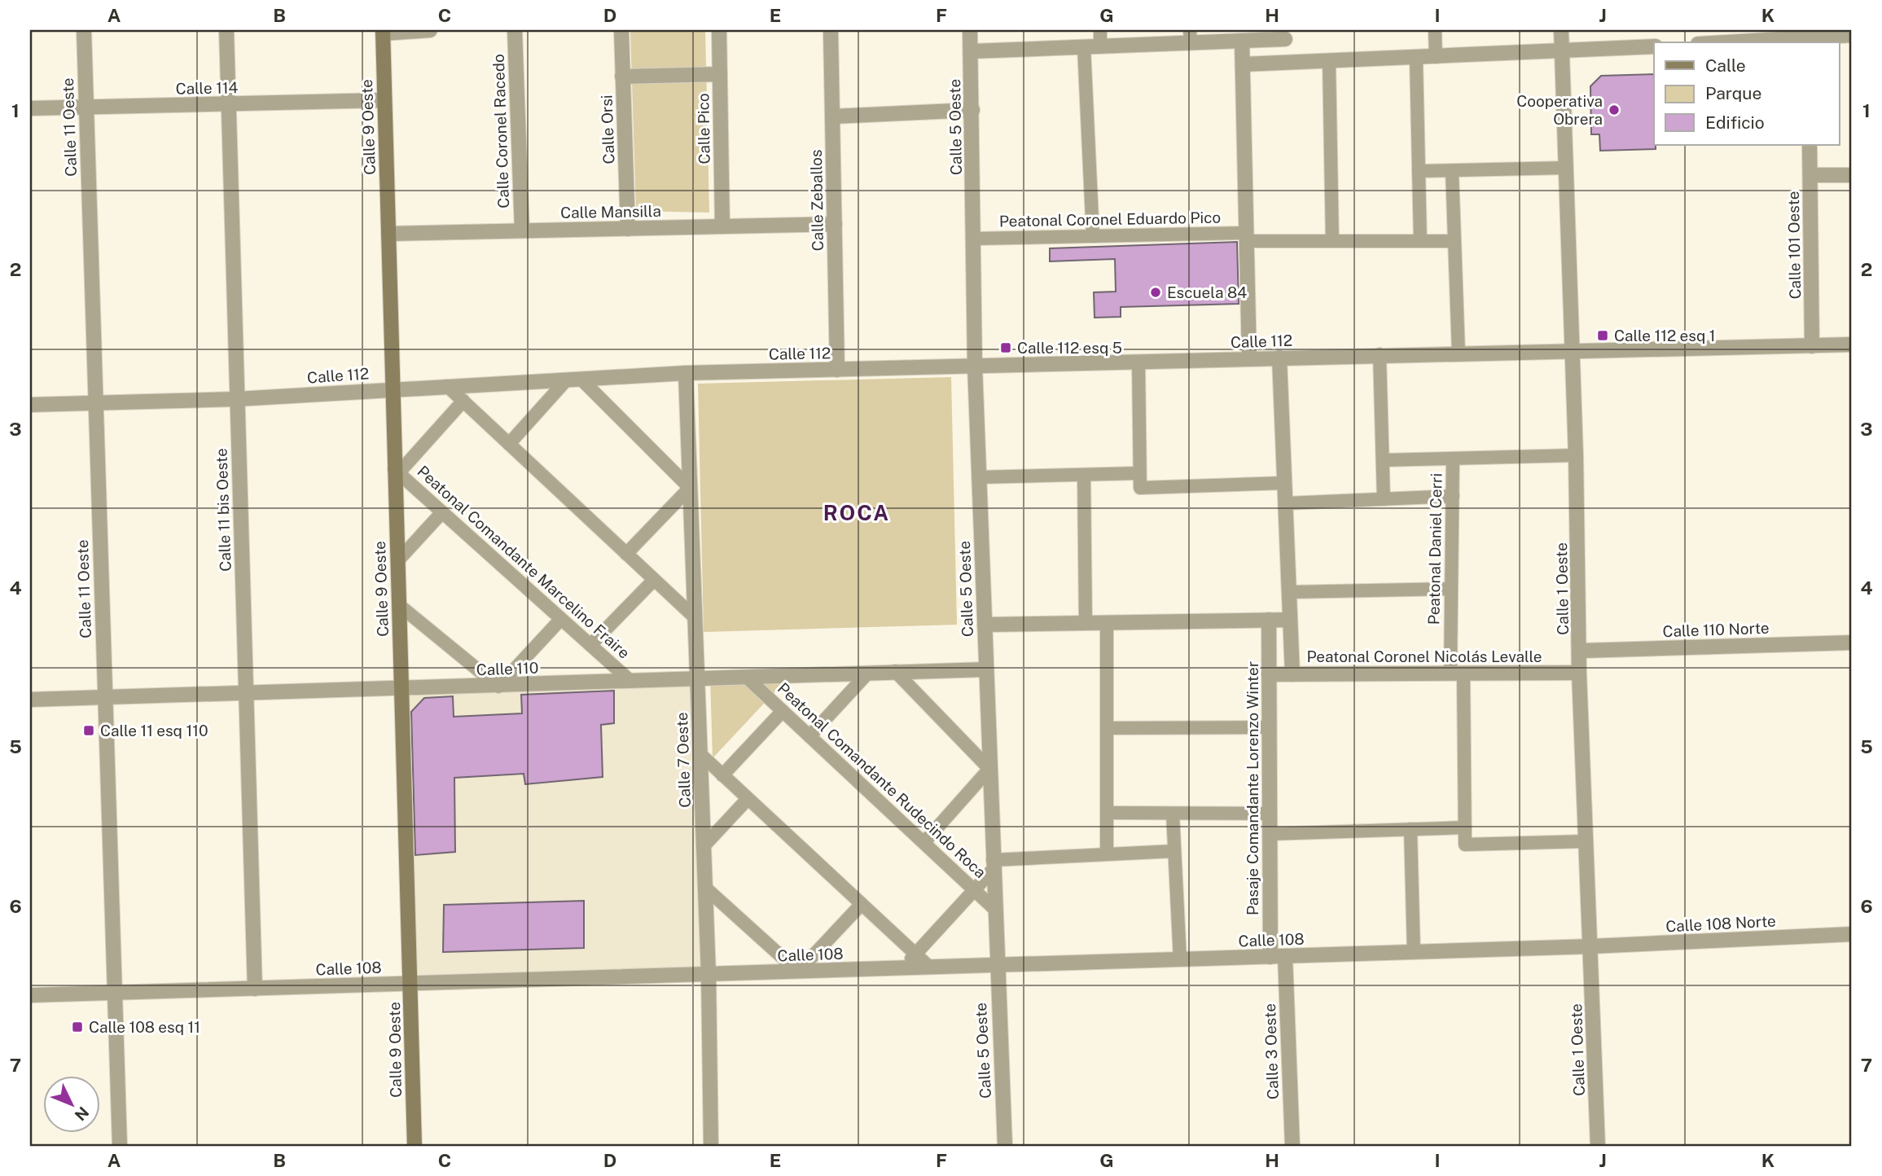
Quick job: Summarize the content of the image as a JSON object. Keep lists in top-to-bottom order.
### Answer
{
  "streets": {
    "main road": ["Calle 9 Oeste"],
    "street": [
      "Calle 114",
      "Calle 11 Oeste",
      "Calle 5 Oeste",
      "Calle Pico",
      "Calle Orsi",
      "Calle Coronel Racedo",
      "Calle Zeballos",
      "Calle Mansilla",
      "Peatonal Coronel Eduardo Pico",
      "Calle 101 Oeste",
      "Calle 112",
      "Calle 11 bis Oeste",
      "Peatonal Daniel Cerri",
      "Peatonal Comandante Marcelino Fraire",
      "Calle 1 Oeste",
      "Calle 110 Norte",
      "Peatonal Coronel Nicolás Levalle",
      "Calle 110",
      "Calle 7 Oeste",
      "Peatonal Comandante Rudecindo Roca",
      "Pasaje Comandante Lorenzo Winter",
      "Calle 108 Norte",
      "Calle 108",
      "Calle 3 Oeste"
    ]
  },
  "crossings": [
    ["Calle 114", "Calle 11 Oeste"],
    ["Calle 114", "Calle 9 Oeste"],
    ["Calle 114", "Calle 11 bis Oeste"],
    ["Calle 11 Oeste", "Calle 112"],
    ["Calle 11 Oeste", "Calle 110"],
    ["Calle 11 Oeste", "Calle 108"],
    ["Calle 9 Oeste", "Calle Mansilla"],
    ["Calle 9 Oeste", "Calle 112"],
    ["Calle 9 Oeste", "Peatonal Comandante Marcelino Fraire"],
    ["Calle 9 Oeste", "Calle 110"],
    ["Calle 9 Oeste", "Calle 108"],
    ["Calle 5 Oeste", "Peatonal Coronel Eduardo Pico"],
    ["Calle 5 Oeste", "Calle 112"],
    ["Calle 5 Oeste", "Calle 110"],
    ["Calle 5 Oeste", "Peatonal Comandante Rudecindo Roca"],
    ["Calle 5 Oeste", "Calle 108"],
    ["Calle Pico", "Calle Mansilla"],
    ["Calle Orsi", "Calle Mansilla"],
    ["Calle Coronel Racedo", "Calle Mansilla"],
    ["Calle Zeballos", "Calle Mansilla"],
    ["Calle Zeballos", "Calle 112"],
    ["Calle 101 Oeste", "Calle 112"],
    ["Calle 112", "Calle 11 bis Oeste"],
    ["Calle 112", "Calle 1 Oeste"],
    ["Calle 112", "Calle 7 Oeste"],
    ["Calle 11 bis Oeste", "Calle 110"],
    ["Calle 11 bis Oeste", "Calle 108"],
    ["Peatonal Daniel Cerri", "Calle 1 Oeste"],
    ["Peatonal Daniel Cerri", "Peatonal Coronel Nicolás Levalle"],
    ["Peatonal Comandante Marcelino Fraire", "Calle 110"],
    ["Calle 1 Oeste", "Calle 110 Norte"],
    ["Calle 1 Oeste", "Peatonal Coronel Nicolás Levalle"],
    ["Calle 1 Oeste", "Calle 108 Norte"],
    ["Calle 1 Oeste", "Calle 108"],
    ["Peatonal Coronel Nicolás Levalle", "Pasaje Comandante Lorenzo Winter"],
    ["Calle 110", "Calle 7 Oeste"],
    ["Calle 110", "Peatonal Comandante Rudecindo Roca"],
    ["Calle 7 Oeste", "Calle 108"],
    ["Pasaje Comandante Lorenzo Winter", "Calle 108"],
    ["Pasaje Comandante Lorenzo Winter", "Calle 3 Oeste"],
    ["Calle 108 Norte", "Calle 108"],
    ["Calle 108", "Calle 3 Oeste"]
  ],
  "districts": ["ROCA"],
  "places": {
    "other": ["Cooperativa Obrera", "Escuela 84"],
    "transit": [
      "Calle 112 esq 1",
      "Calle 112 esq 5",
      "Calle 11 esq 110",
      "Calle 108 esq 11"
    ]
  },
  "legend": ["Calle", "Parque", "Edificio"],
  "north": "bottom right",
  "grid": {
    "columns": [
      "A",
      "B",
      "C",
      "D",
      "E",
      "F",
      "G",
      "H",
      "I",
      "J",
      "K"
    ],
    "rows": [
      "1",
      "2",
      "3",
      "4",
      "5",
      "6",
      "7"
    ]
  }
}
